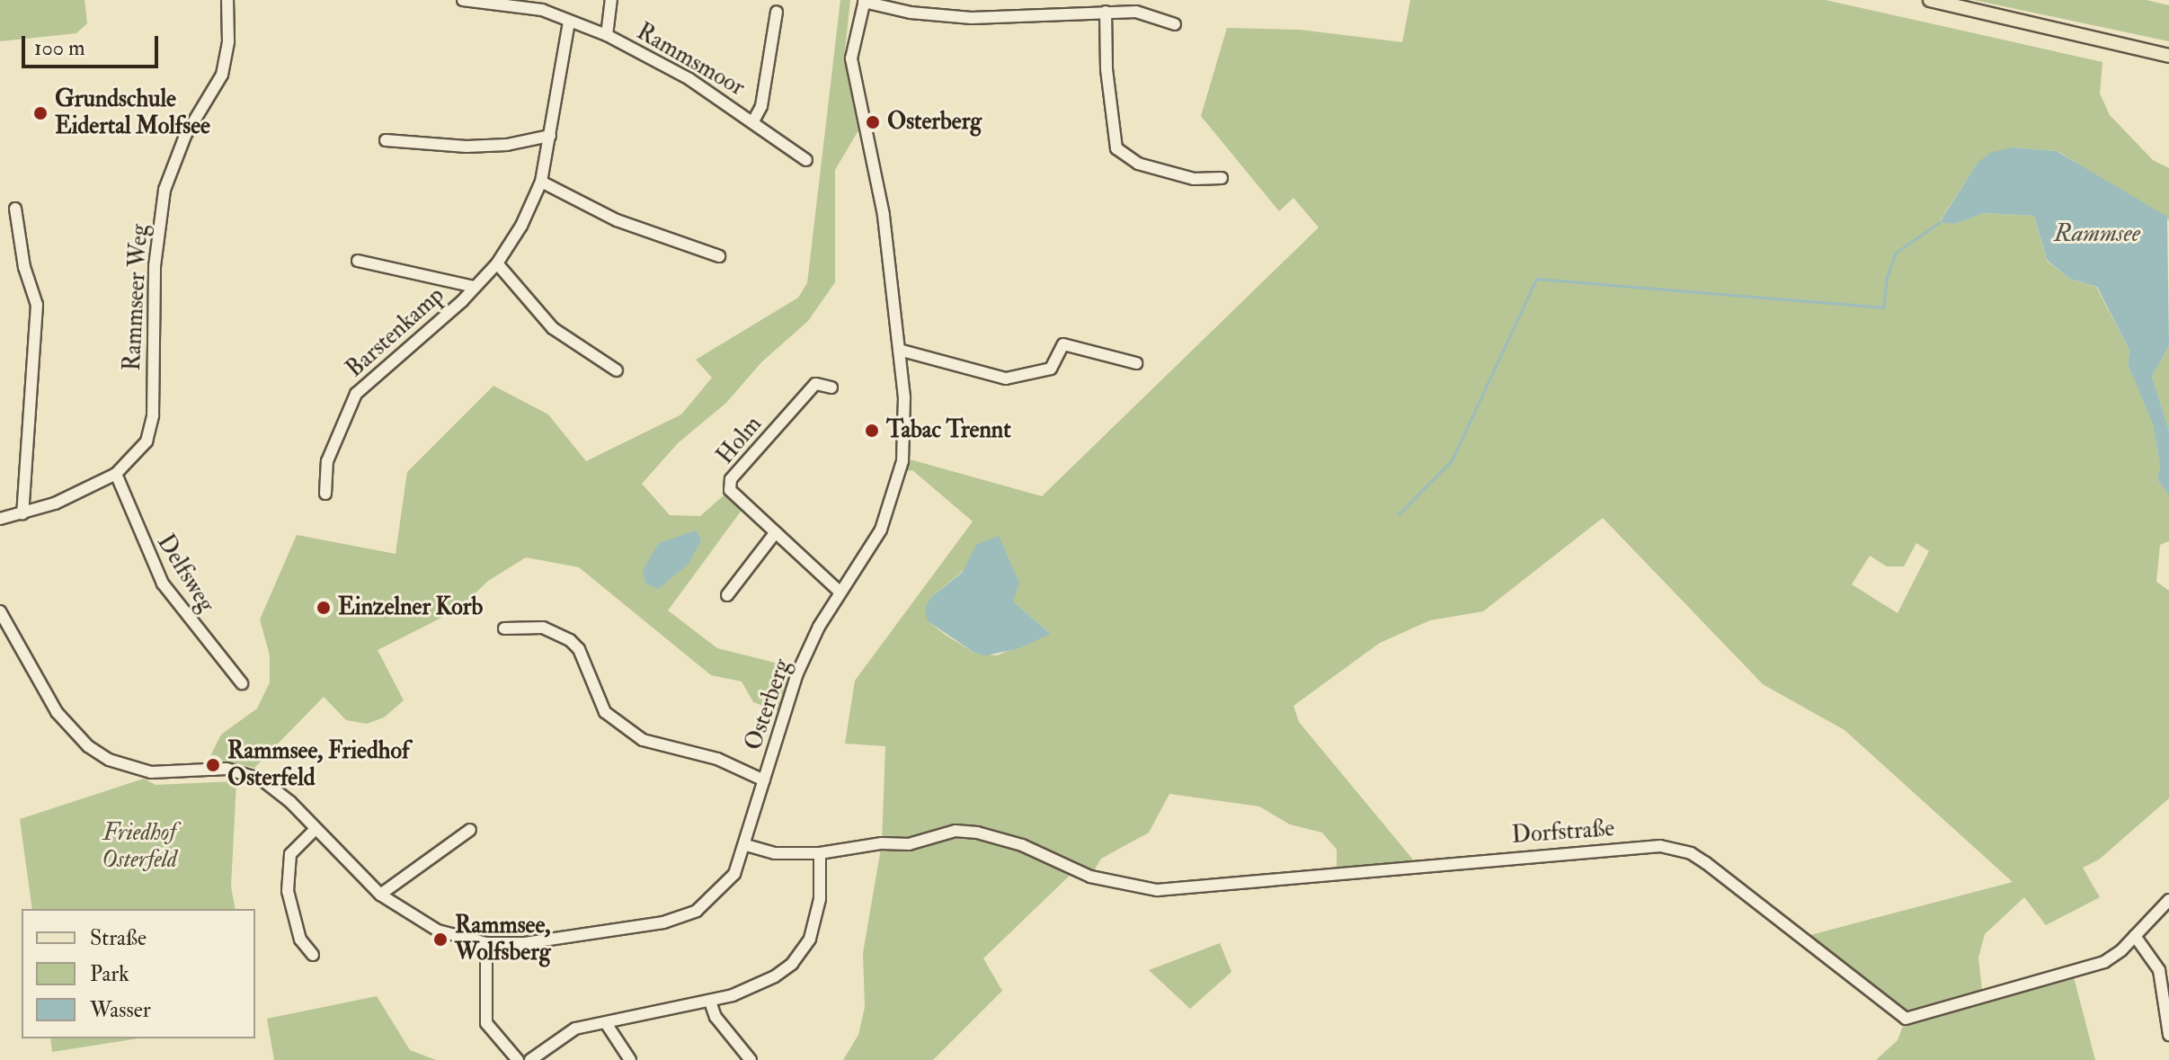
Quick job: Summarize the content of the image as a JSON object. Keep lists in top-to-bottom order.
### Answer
{
  "streets": {
    "street": [
      "Rammsmoor",
      "Rammseer Weg",
      "Barstenkamp",
      "Holm",
      "Delfsweg",
      "Osterberg",
      "Dorfstraße"
    ]
  },
  "crossings": [
    ["Rammsmoor", "Barstenkamp"],
    ["Rammseer Weg", "Delfsweg"],
    ["Holm", "Osterberg"]
  ],
  "water": ["Rammsee"],
  "parks": ["Friedhof Osterfeld"],
  "places": [
    "Grundschule Eidertal Molfsee",
    "Osterberg",
    "Tabac Trennt",
    "Einzelner Korb",
    "Rammsee, Friedhof Osterfeld",
    "Rammsee, Wolfsberg"
  ],
  "legend": ["Straße", "Park", "Wasser"],
  "scale_bar": "100 m"
}
